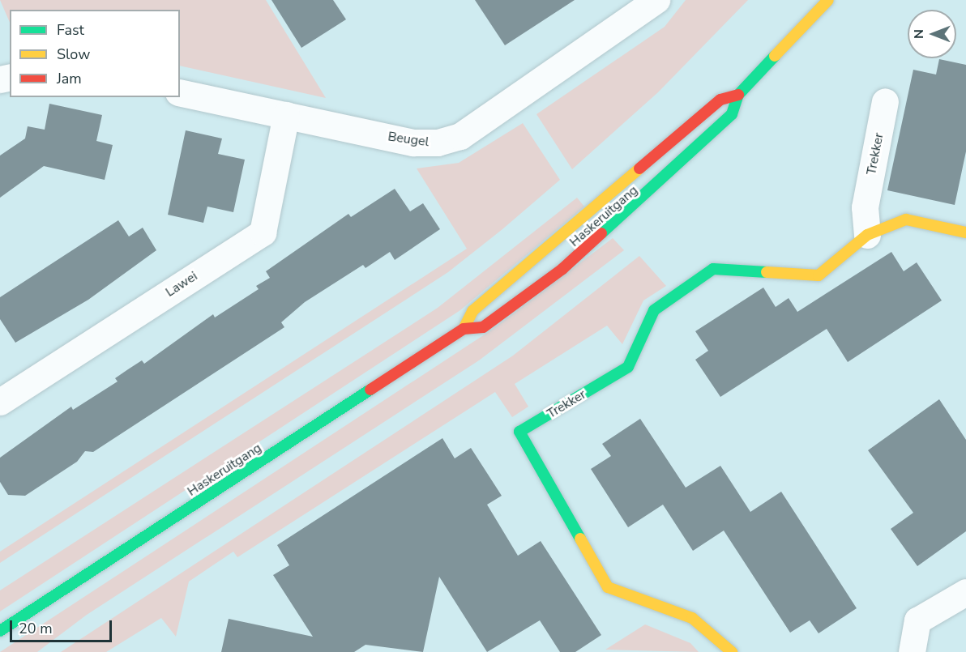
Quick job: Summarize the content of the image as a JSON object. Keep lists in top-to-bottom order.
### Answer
{
  "streets": {
    "main road": ["Trekker", "Haskeruitgang"],
    "street": ["Beugel", "Lawei"]
  },
  "crossings": [
    ["Beugel", "Lawei"]
  ],
  "legend": ["Fast", "Slow", "Jam"],
  "scale_bar": "20 m",
  "north": "left"
}
